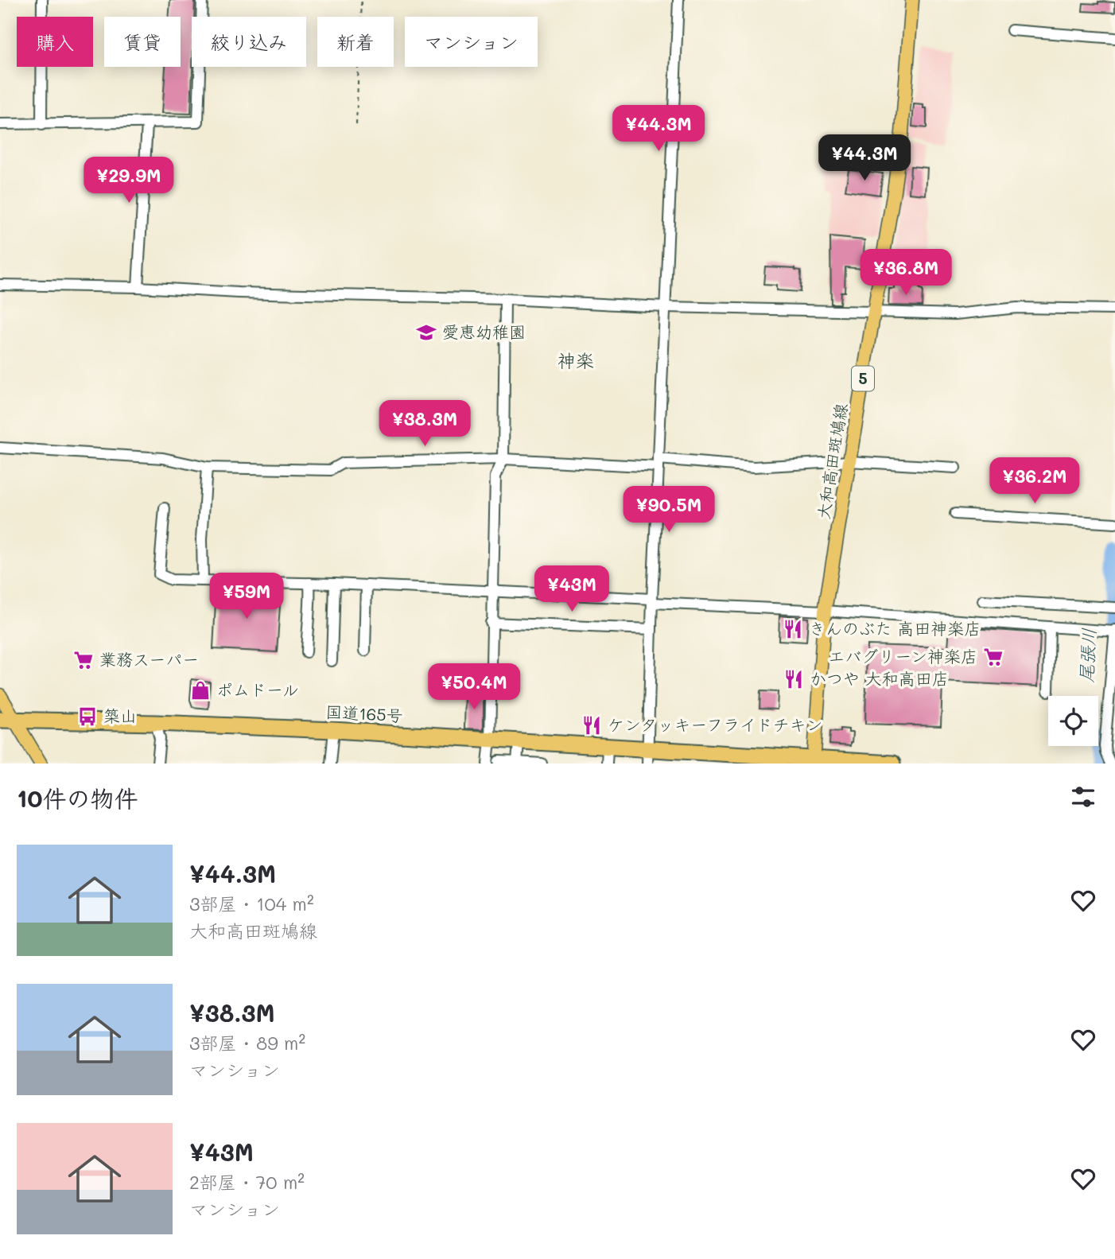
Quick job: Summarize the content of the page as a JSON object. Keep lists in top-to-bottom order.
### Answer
{
  "streets": {
    "highway": ["国道165号"],
    "main road": ["5", "大和高田斑鳩線"]
  },
  "crossings": [
    ["大和高田斑鳩線", "国道165号"]
  ],
  "districts": ["神楽"],
  "water": ["尾張川"],
  "places": {
    "school or university": ["愛恵幼稚園"],
    "restaurant": ["きんのぶた 高田神楽店", "かつや 大和高田店", "ケンタッキーフライドチキン"],
    "supermarket": ["エバグリーン神楽店", "業務スーパー"],
    "shop": ["ポムドール"],
    "bus stop": ["築山"]
  },
  "page": {
    "chip": [
      "購入",
      "賃貸",
      "絞り込み",
      "新着",
      "マンション"
    ],
    "price": [
      "¥44.3M",
      "¥44.3M",
      "¥29.9M",
      "¥36.8M",
      "¥38.3M",
      "¥36.2M",
      "¥90.5M",
      "¥43M",
      "¥59M",
      "¥50.4M"
    ],
    "heading": "10件の物件",
    "list": [
      {
        "name": "¥44.3M",
        "note": "3部屋 · 104 m² · 大和高田斑鳩線"
      },
      {
        "name": "¥38.3M",
        "note": "3部屋 · 89 m² · マンション"
      },
      {
        "name": "¥43M",
        "note": "2部屋 · 70 m² · マンション"
      }
    ]
  }
}
